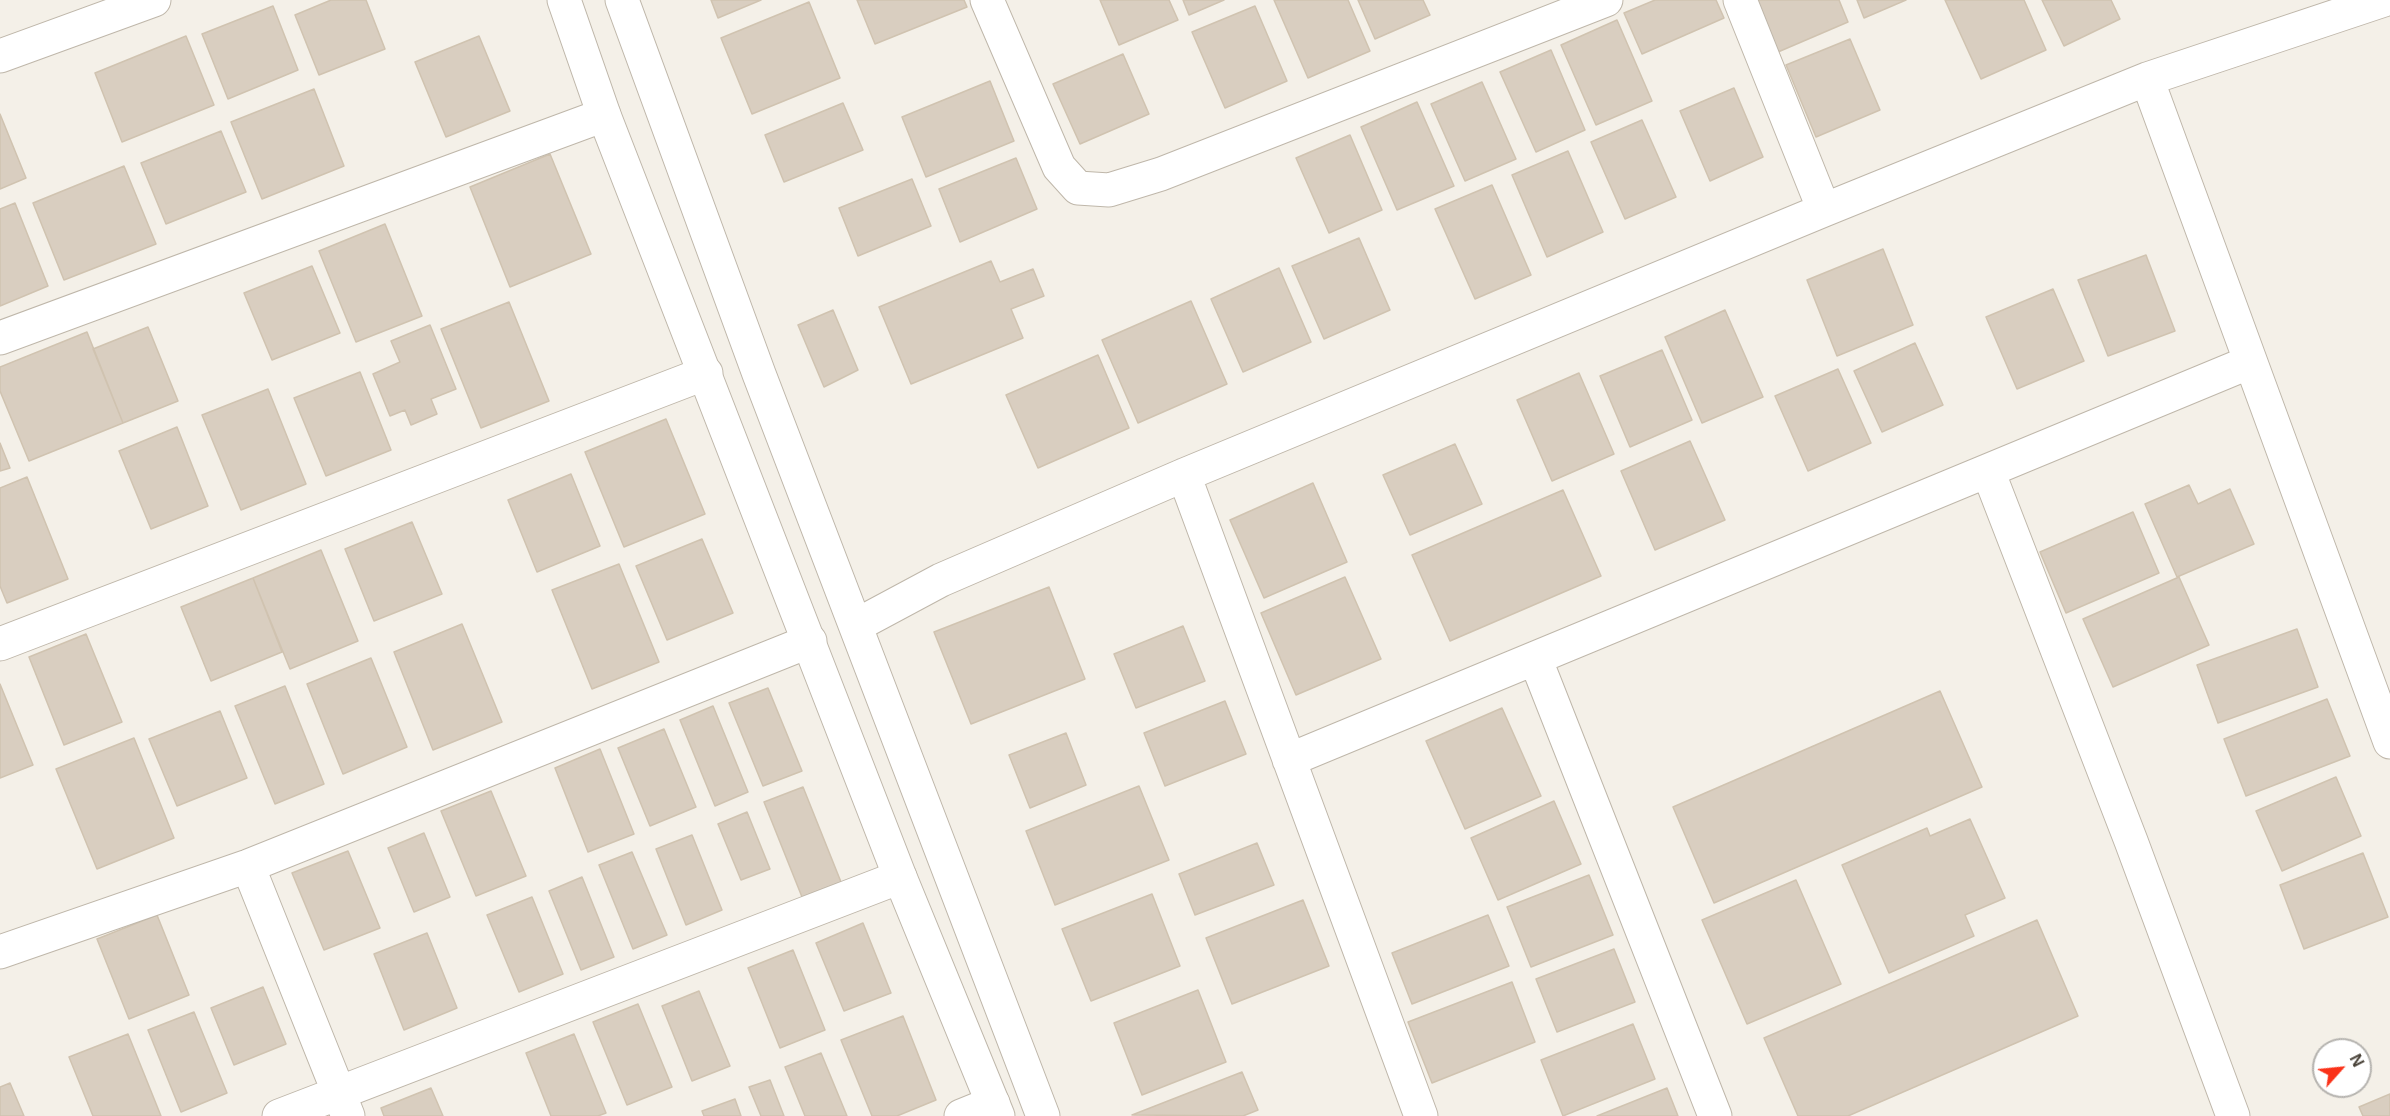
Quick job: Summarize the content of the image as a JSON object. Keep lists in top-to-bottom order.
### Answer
{
  "north": "top right"
}
